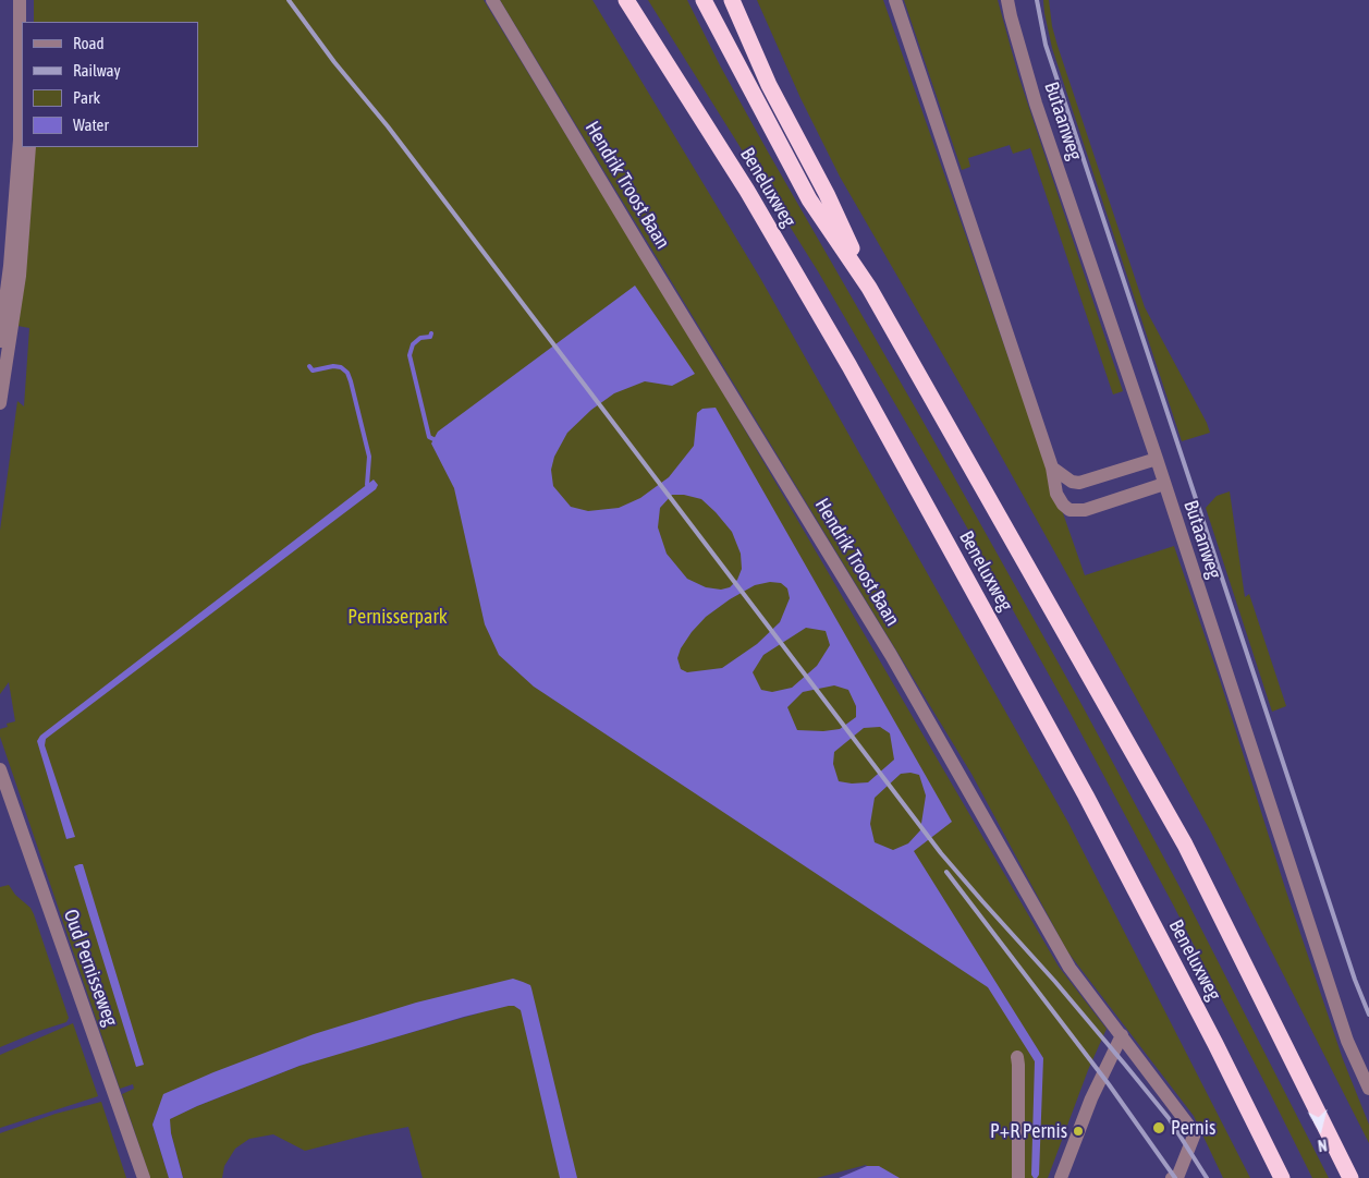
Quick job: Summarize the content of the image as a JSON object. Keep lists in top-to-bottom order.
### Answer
{
  "streets": {
    "highway": ["Beneluxweg"],
    "street": ["Butaanweg", "Hendrik Troost Baan", "Oud Pernisseweg"]
  },
  "parks": ["Pernisserpark"],
  "places": ["Pernis", "P+R Pernis"],
  "legend": [
    "Road",
    "Railway",
    "Park",
    "Water"
  ],
  "north": "bottom"
}
